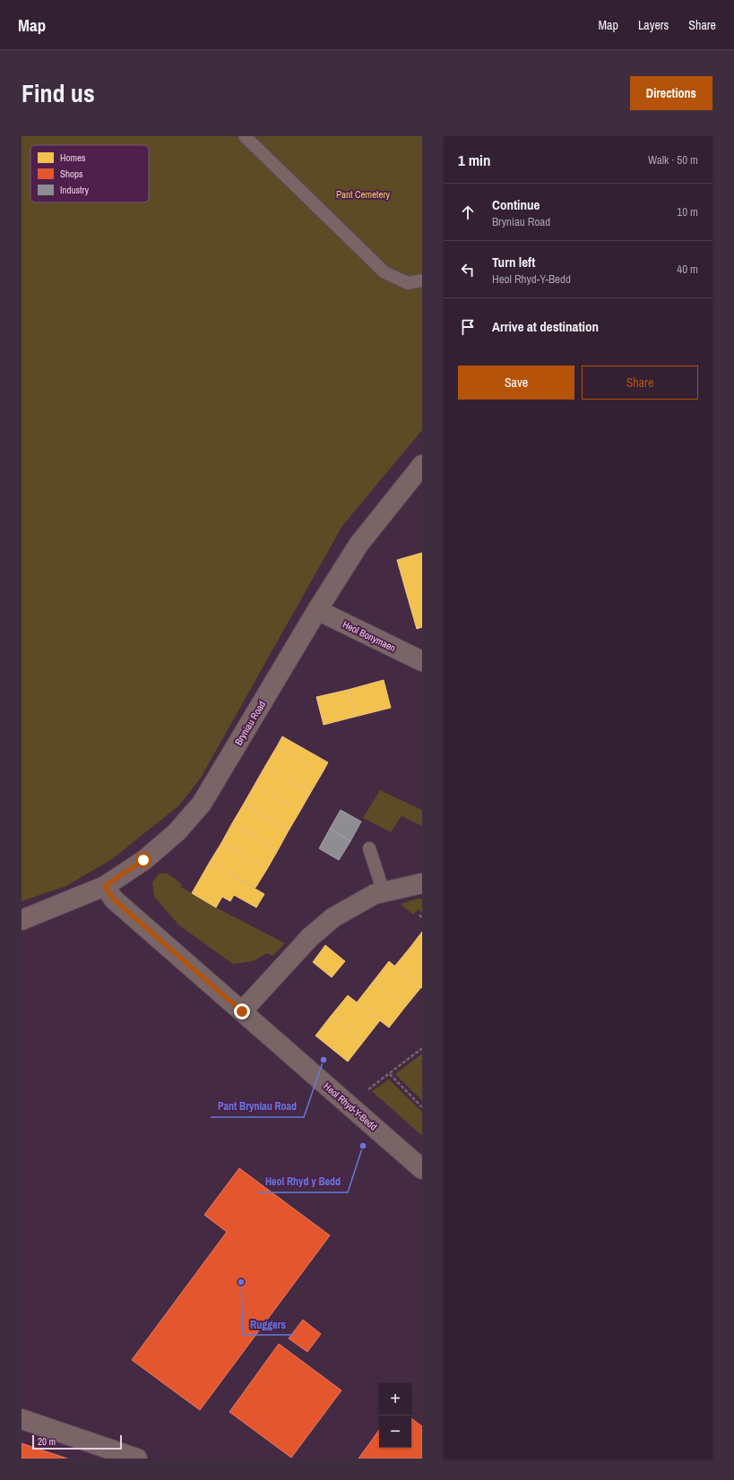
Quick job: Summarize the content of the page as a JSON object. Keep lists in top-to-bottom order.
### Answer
{
  "streets": {
    "street": ["Heol Bonymaen", "Bryniau Road", "Heol Rhyd-Y-Bedd"]
  },
  "crossings": [
    ["Heol Bonymaen", "Bryniau Road"],
    ["Bryniau Road", "Heol Rhyd-Y-Bedd"]
  ],
  "parks": ["Pant Cemetery"],
  "places": ["Pant Bryniau Road", "Heol Rhyd y Bedd", "Ruggers"],
  "legend": ["Homes", "Shops", "Industry"],
  "scale_bar": "20 m",
  "page": {
    "header": "Map",
    "nav": ["Map", "Layers", "Share"],
    "title": "Find us",
    "buttons": [
      "Directions",
      ["Save", "Share"]
    ],
    "heading": ["1 min", "Walk · 50 m"],
    "list": [
      ["Continue", "Bryniau Road", "10 m"],
      ["Turn left", "Heol Rhyd-Y-Bedd", "40 m"],
      "Arrive at destination"
    ],
    "map_buttons": ["+", "−"],
    "scale": "20 m"
  }
}
